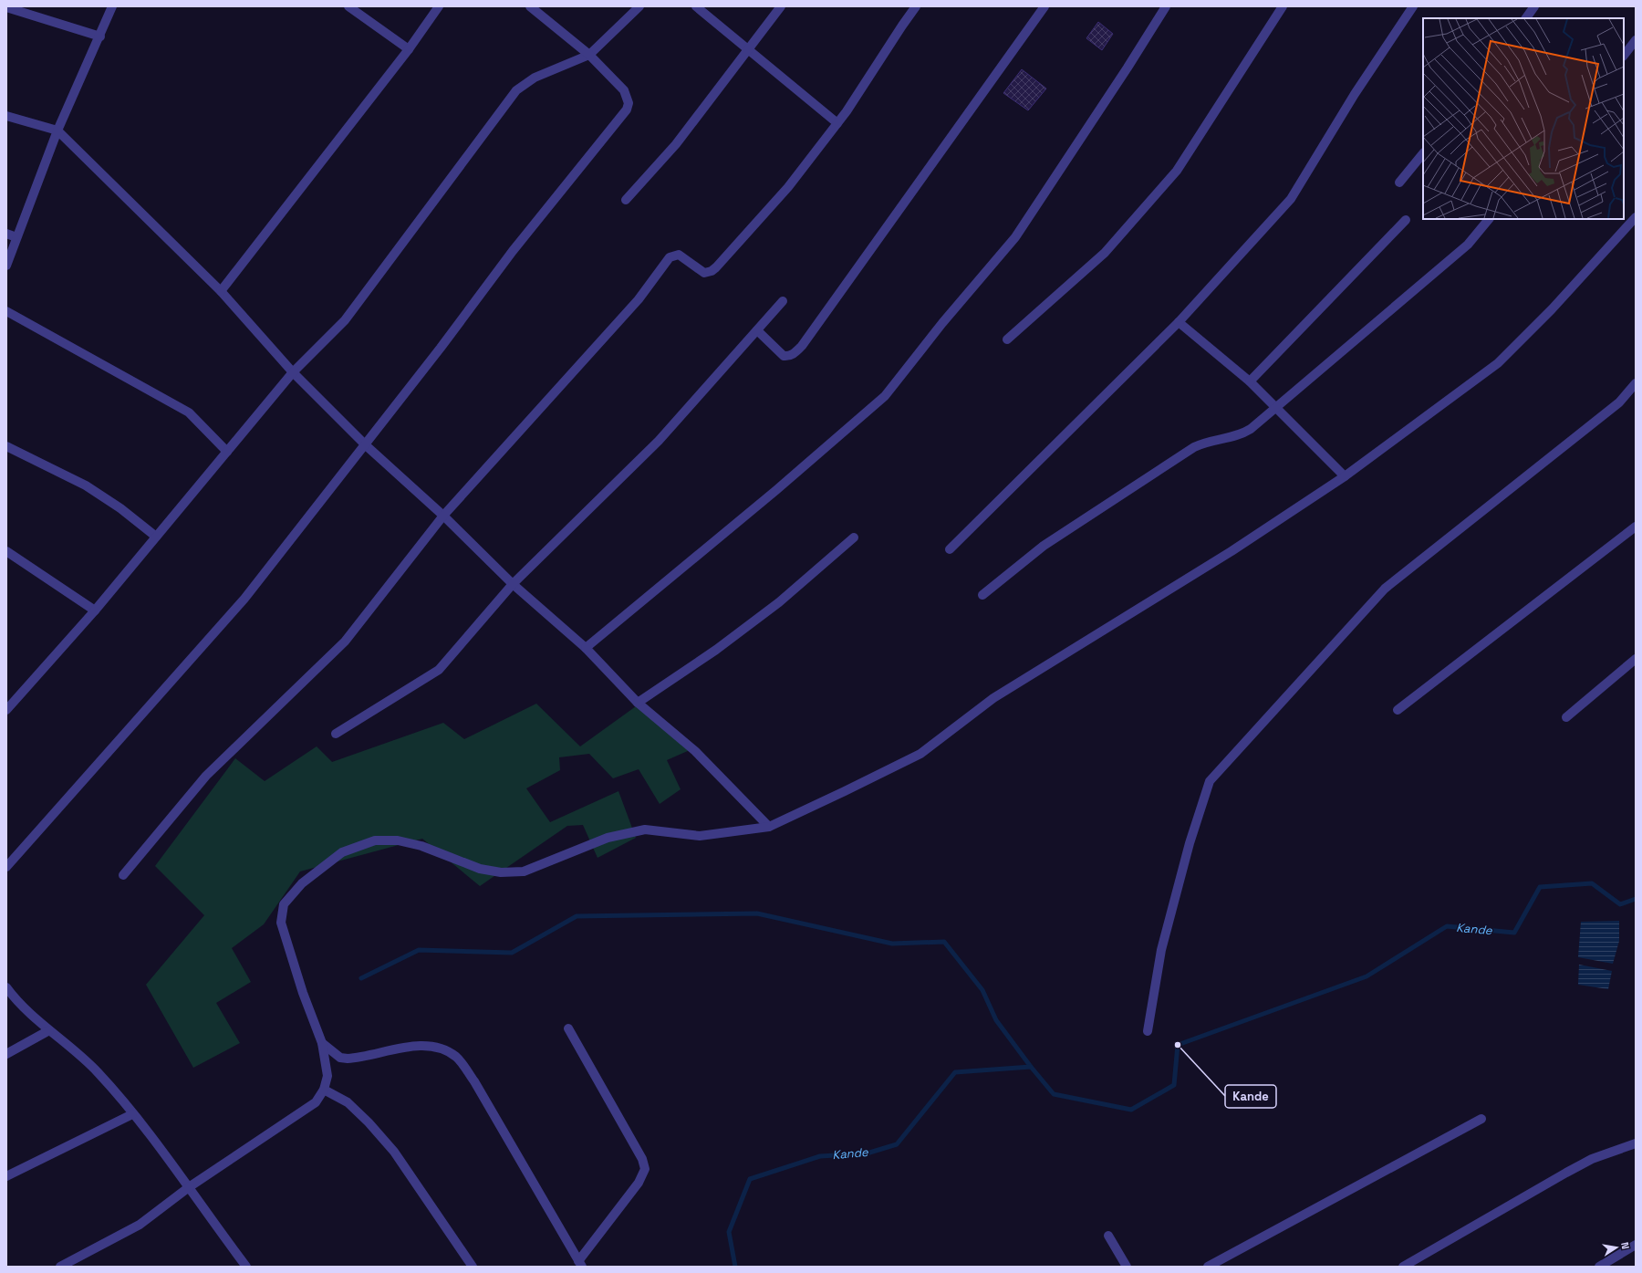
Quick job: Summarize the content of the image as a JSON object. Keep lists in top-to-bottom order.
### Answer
{
  "water": ["Kande"],
  "places": ["Kande"],
  "north": "right"
}
